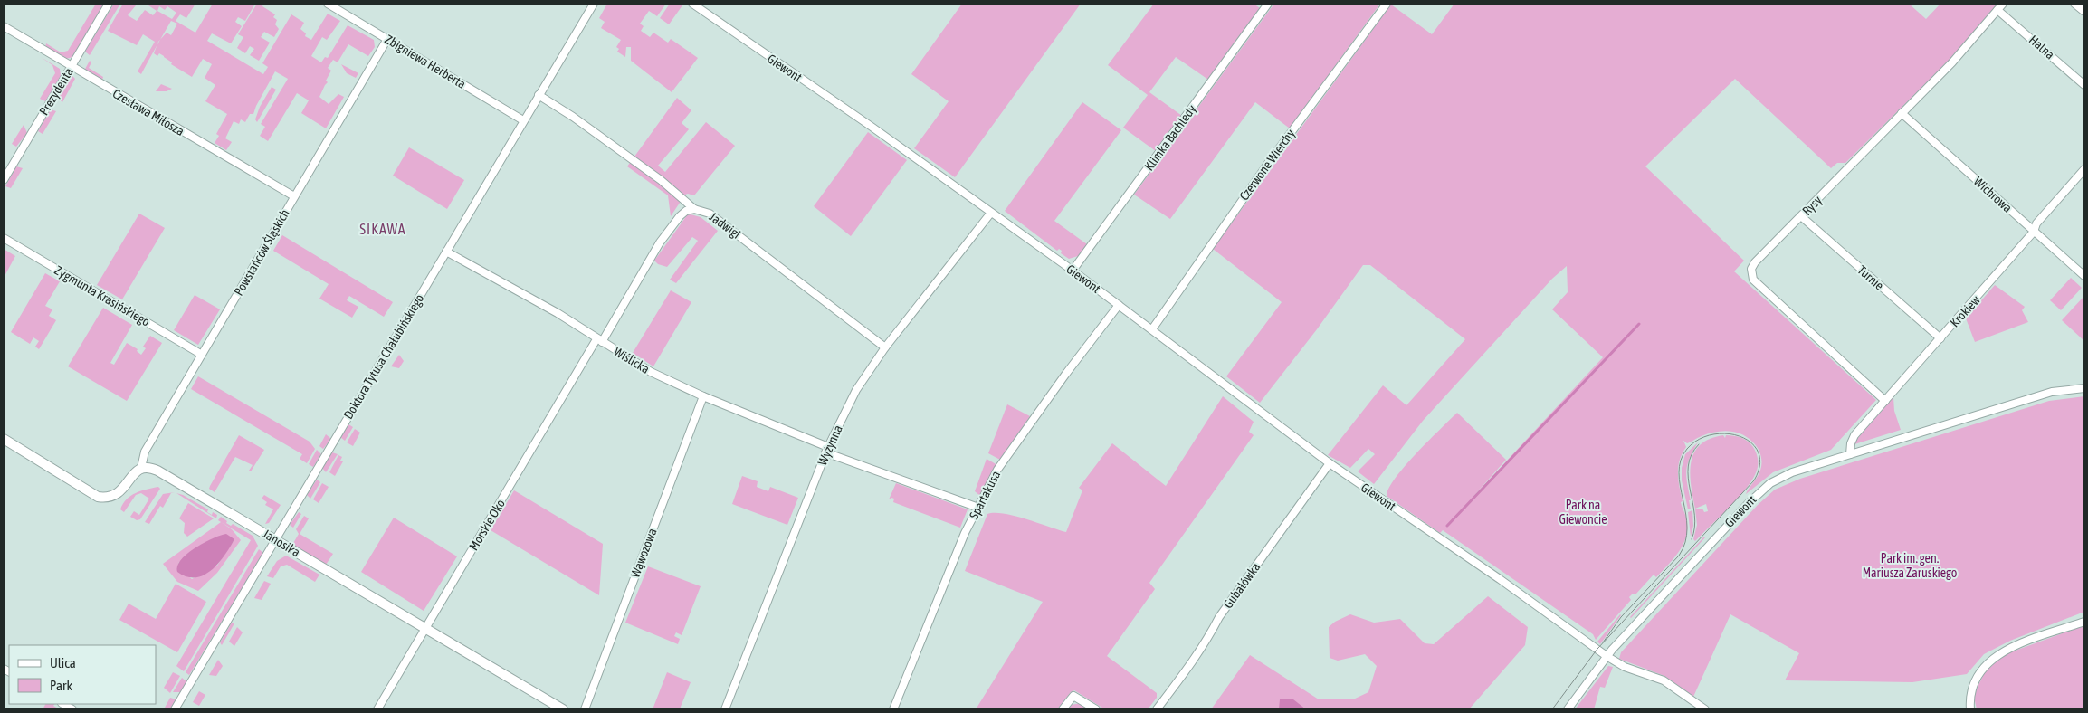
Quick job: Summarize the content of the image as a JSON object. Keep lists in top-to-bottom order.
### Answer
{
  "streets": {
    "street": [
      "Halna",
      "Zbigniewa Herberta",
      "Giewont",
      "Prezydenta",
      "Czesława Miłosza",
      "Klimka Bachledy",
      "Czerwone Wierchy",
      "Wichrowa",
      "Rysy",
      "Jadwigi",
      "Powstańców Śląskich",
      "Turnie",
      "Zygmunta Krasińskiego",
      "Krokiew",
      "Doktora Tytusa Chałubińskiego",
      "Wiślicka",
      "Wyżynna",
      "Spartakusa",
      "Morskie Oko",
      "Janosika",
      "Wąwozowa",
      "Gubałówka"
    ]
  },
  "crossings": [
    ["Halna", "Rysy"],
    ["Zbigniewa Herberta", "Powstańców Śląskich"],
    ["Zbigniewa Herberta", "Doktora Tytusa Chałubińskiego"],
    ["Giewont", "Klimka Bachledy"],
    ["Giewont", "Czerwone Wierchy"],
    ["Giewont", "Krokiew"],
    ["Giewont", "Wyżynna"],
    ["Giewont", "Spartakusa"],
    ["Giewont", "Gubałówka"],
    ["Prezydenta", "Czesława Miłosza"],
    ["Czesława Miłosza", "Powstańców Śląskich"],
    ["Wichrowa", "Rysy"],
    ["Wichrowa", "Krokiew"],
    ["Rysy", "Turnie"],
    ["Rysy", "Krokiew"],
    ["Jadwigi", "Doktora Tytusa Chałubińskiego"],
    ["Jadwigi", "Wyżynna"],
    ["Jadwigi", "Morskie Oko"],
    ["Powstańców Śląskich", "Zygmunta Krasińskiego"],
    ["Powstańców Śląskich", "Janosika"],
    ["Turnie", "Krokiew"],
    ["Doktora Tytusa Chałubińskiego", "Wiślicka"],
    ["Doktora Tytusa Chałubińskiego", "Janosika"],
    ["Wiślicka", "Wyżynna"],
    ["Wiślicka", "Spartakusa"],
    ["Wiślicka", "Morskie Oko"],
    ["Wiślicka", "Wąwozowa"],
    ["Morskie Oko", "Janosika"]
  ],
  "districts": ["SIKAWA"],
  "parks": ["Park na Giewoncie", "Park im. gen. Mariusza Zaruskiego"],
  "legend": ["Ulica", "Park"]
}
